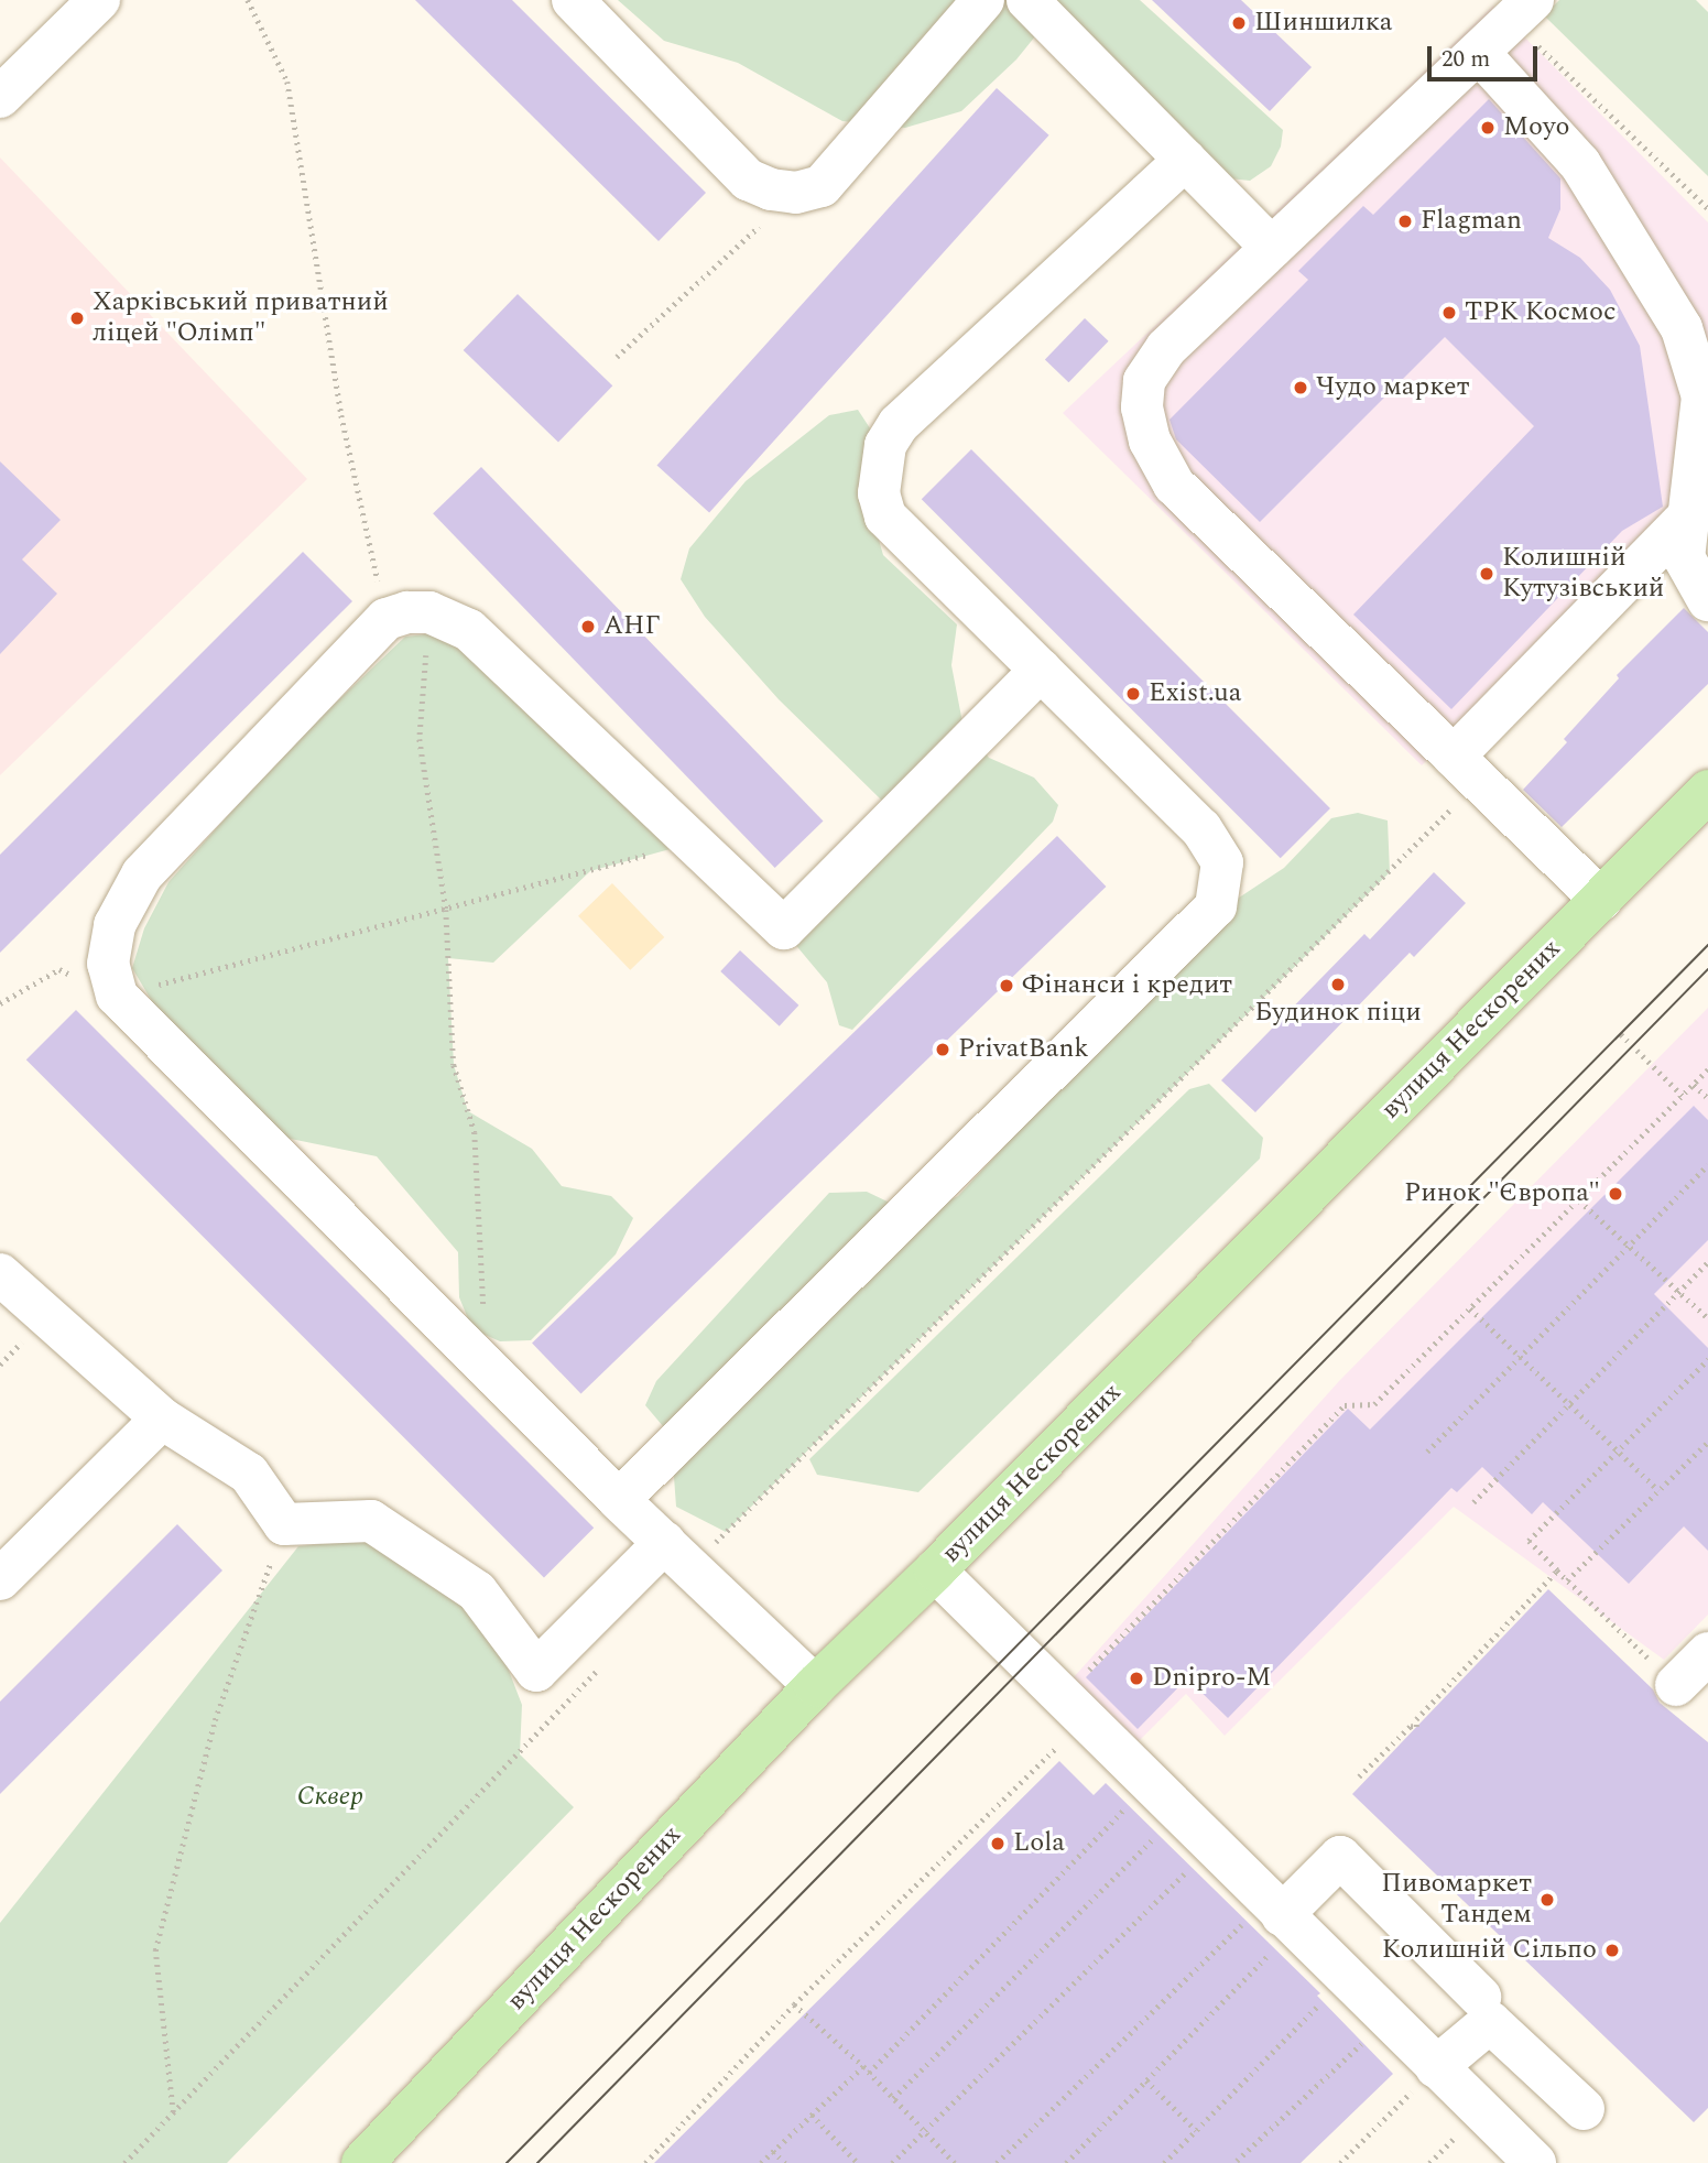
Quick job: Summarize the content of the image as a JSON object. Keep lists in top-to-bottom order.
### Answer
{
  "streets": {
    "main road": ["вулиця Нескорених"]
  },
  "parks": ["Сквер"],
  "places": [
    "Шиншилка",
    "Moyo",
    "Flagman",
    "ТРК Космос",
    "Харківський приватний ліцей \"Олімп\"",
    "Чудо маркет",
    "Колишній Кутузівський",
    "АНГ",
    "Exist.ua",
    "Будинок піци",
    "Фінанси і кредит",
    "PrivatBank",
    "Ринок \"Європа\"",
    "Dnipro-M",
    "Lola",
    "Пивомаркет Тандем",
    "Колишній Сільпо"
  ],
  "scale_bar": "20 m"
}
